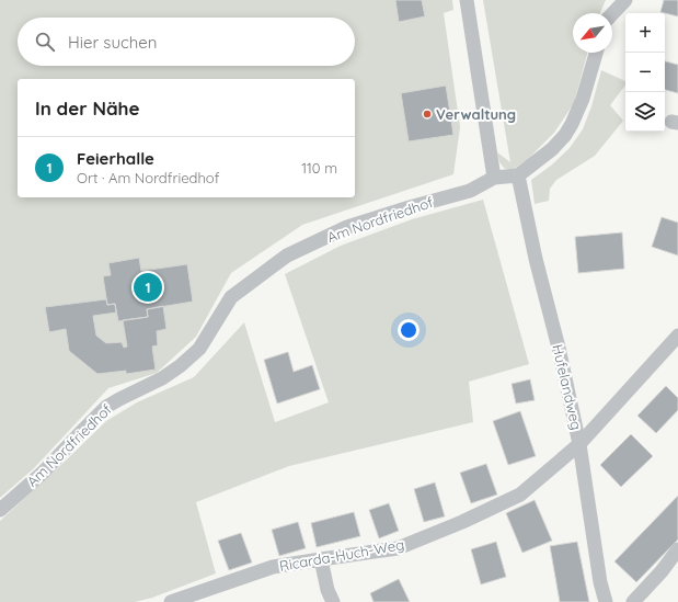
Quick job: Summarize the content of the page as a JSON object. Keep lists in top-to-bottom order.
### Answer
{
  "streets": {
    "street": ["Am Nordfriedhof", "Hufelandweg", "Ricarda-Huch-Weg"]
  },
  "crossings": [
    ["Hufelandweg", "Ricarda-Huch-Weg"]
  ],
  "places": ["Verwaltung"],
  "north": "bottom left",
  "page": {
    "map_buttons": ["+", "−"],
    "search": "Hier suchen",
    "heading": "In der Nähe",
    "list": [
      {
        "mark": "1",
        "name": "Feierhalle",
        "note": "Ort · Am Nordfriedhof",
        "value": "110 m"
      }
    ],
    "pins": "1"
  }
}
